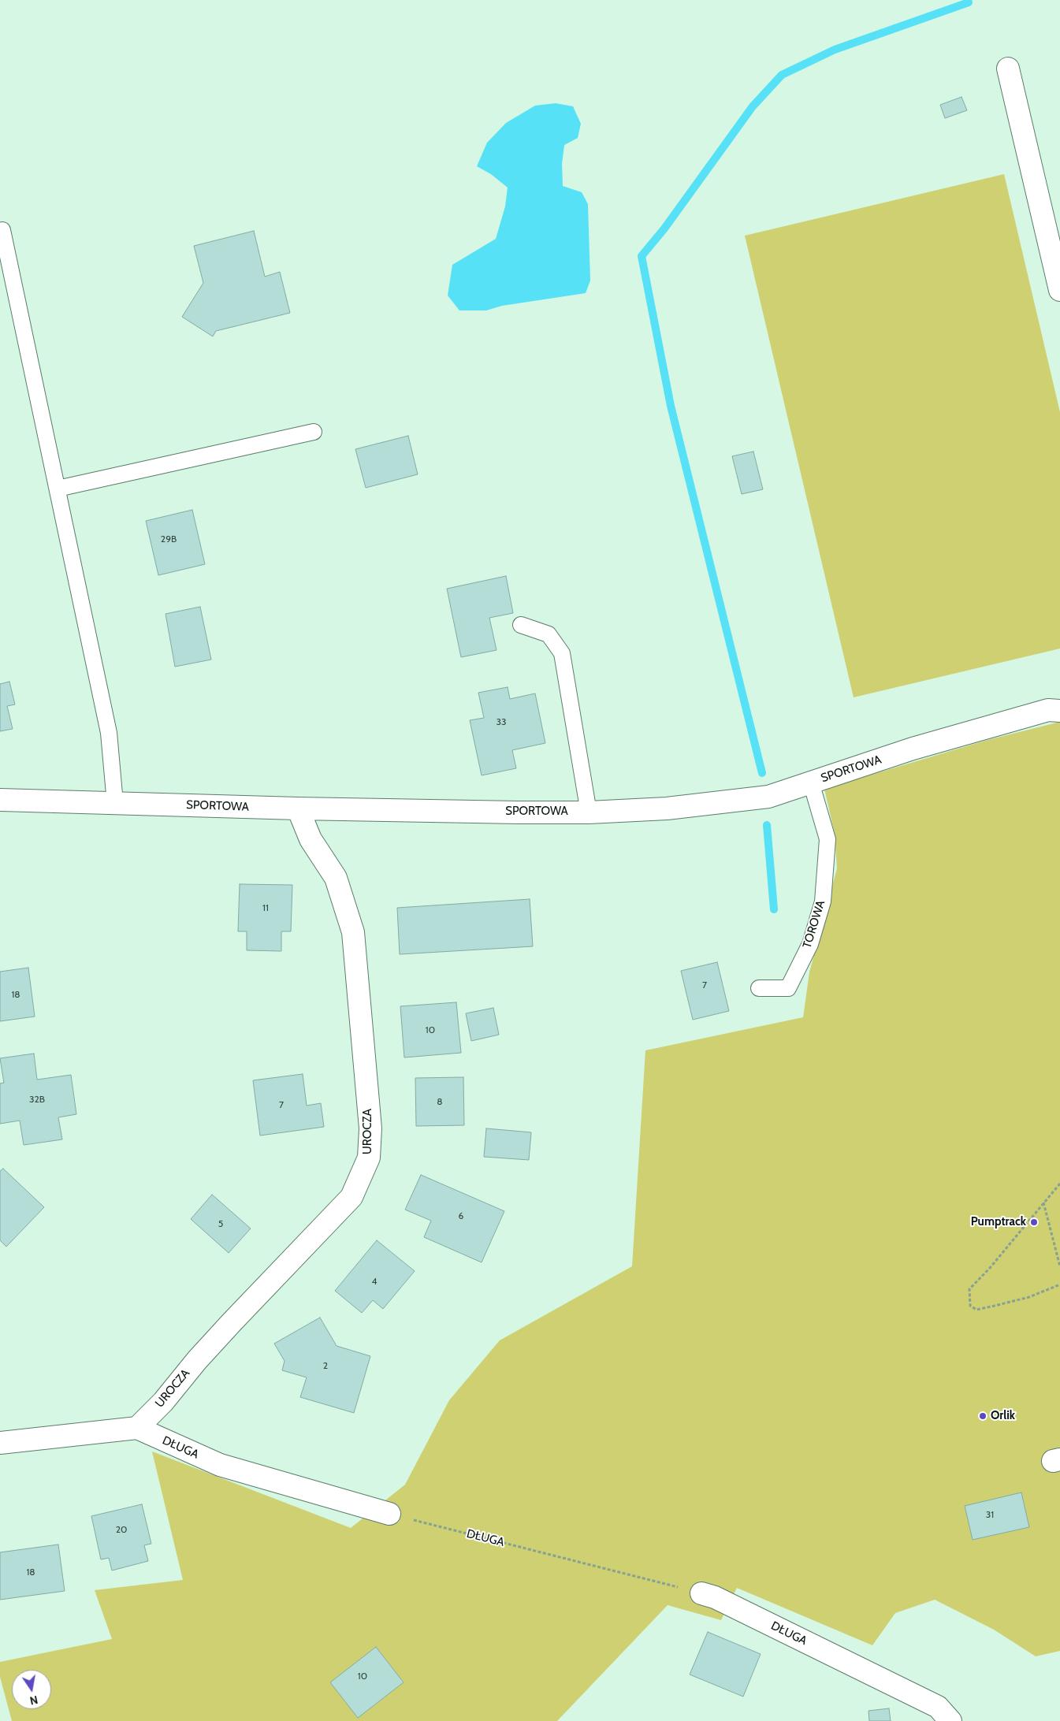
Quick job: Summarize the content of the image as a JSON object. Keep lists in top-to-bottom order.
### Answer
{
  "streets": {
    "street": ["SPORTOWA", "UROCZA", "DŁUGA"],
    "lane": ["TOROWA"]
  },
  "crossings": [
    ["SPORTOWA", "TOROWA"],
    ["SPORTOWA", "UROCZA"],
    ["UROCZA", "DŁUGA"]
  ],
  "places": ["Pumptrack", "Orlik"],
  "house_numbers": [
    "29B",
    "33",
    "11",
    "7",
    "18",
    "10",
    "32B",
    "8",
    "7",
    "6",
    "5",
    "4",
    "2",
    "31",
    "20",
    "18",
    "10"
  ],
  "north": "bottom"
}
